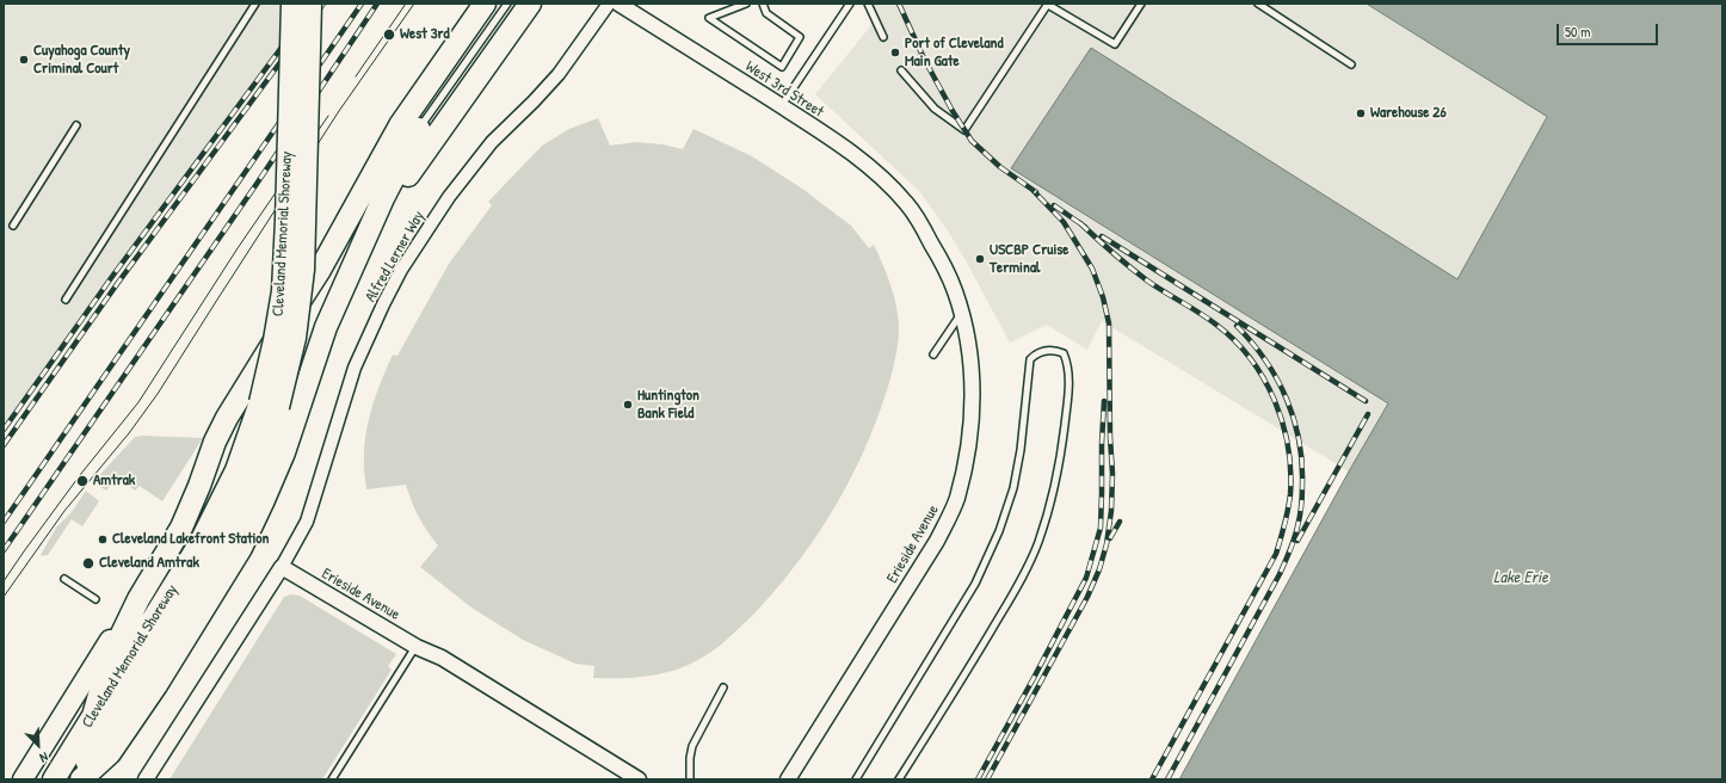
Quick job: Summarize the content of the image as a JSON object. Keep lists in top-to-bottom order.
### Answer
{
  "streets": {
    "highway": ["Cleveland Memorial Shoreway"],
    "street": ["West 3rd Street", "Alfred Lerner Way", "Erieside Avenue"]
  },
  "crossings": [
    ["West 3rd Street", "Erieside Avenue"],
    ["Alfred Lerner Way", "Erieside Avenue"]
  ],
  "water": ["Lake Erie"],
  "places": [
    "West 3rd",
    "Port of Cleveland Main Gate",
    "Cuyahoga County Criminal Court",
    "Warehouse 26",
    "USCBP Cruise Terminal",
    "Huntington Bank Field",
    "Amtrak",
    "Cleveland Lakefront Station",
    "Cleveland Amtrak"
  ],
  "scale_bar": "50 m",
  "north": "bottom right"
}
